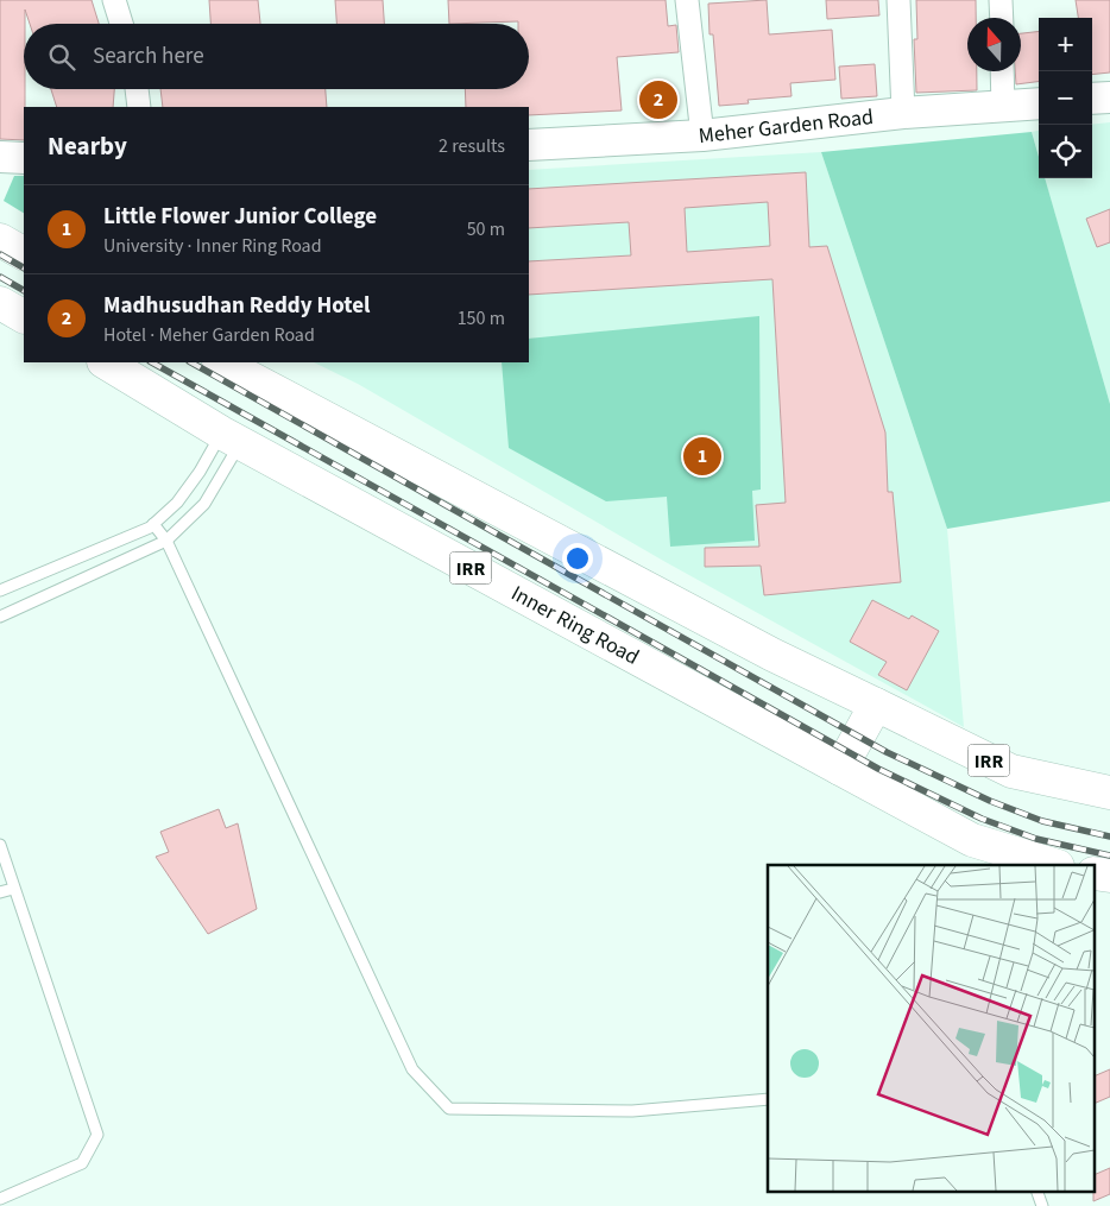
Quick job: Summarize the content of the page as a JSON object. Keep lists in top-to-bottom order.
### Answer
{
  "streets": {
    "main road": ["Meher Garden Road", "IRR", "Inner Ring Road"]
  },
  "north": "top",
  "page": {
    "map_buttons": ["+", "−"],
    "search": "Search here",
    "pins": ["2", "1"],
    "heading": ["Nearby", "2 results"],
    "list": [
      {
        "mark": "1",
        "name": "Little Flower Junior College",
        "note": "University · Inner Ring Road",
        "value": "50 m"
      },
      {
        "mark": "2",
        "name": "Madhusudhan Reddy Hotel",
        "note": "Hotel · Meher Garden Road",
        "value": "150 m"
      }
    ]
  }
}
